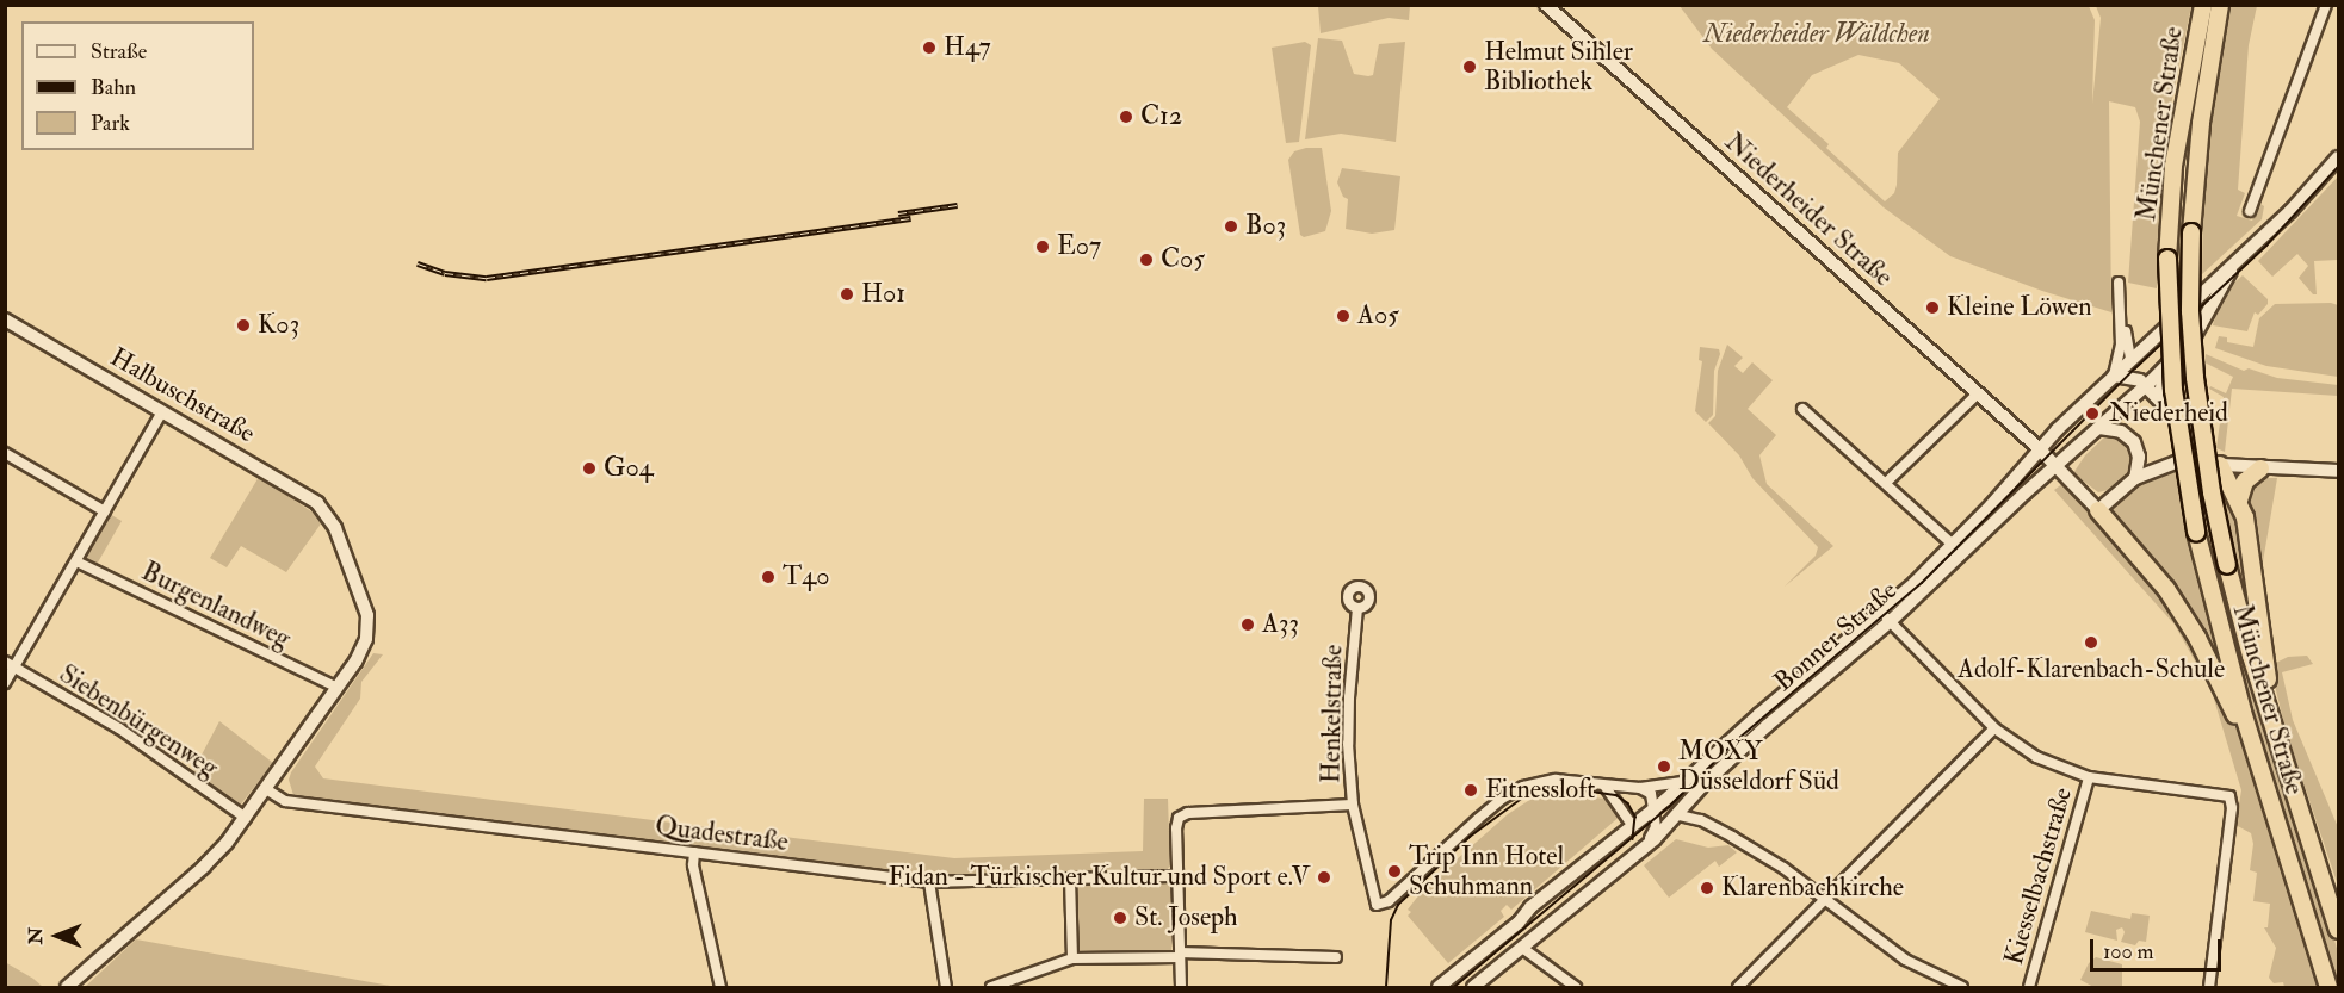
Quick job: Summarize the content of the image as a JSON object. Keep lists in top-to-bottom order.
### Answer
{
  "streets": {
    "highway": ["Münchener Straße"],
    "main road": ["Niederheider Straße", "Halbuschstraße", "Bonner Straße"],
    "street": [
      "Burgenlandweg",
      "Henkelstraße",
      "Siebenbürgenweg",
      "Quadestraße",
      "Kiesselbachstraße"
    ]
  },
  "crossings": [
    ["Niederheider Straße", "Bonner Straße"],
    ["Halbuschstraße", "Burgenlandweg"]
  ],
  "parks": ["Niederheider Wäldchen"],
  "places": [
    "H47",
    "Helmut Sihler Bibliothek",
    "C12",
    "B03",
    "E07",
    "C05",
    "H01",
    "Kleine Löwen",
    "A05",
    "K03",
    "Niederheid",
    "G04",
    "T40",
    "A33",
    "Adolf-Klarenbach-Schule",
    "MOXY Düsseldorf Süd",
    "Fitnessloft",
    "Trip Inn Hotel Schuhmann",
    "Fidan - Türkischer Kultur und Sport e.V",
    "Klarenbachkirche",
    "St. Joseph"
  ],
  "legend": ["Straße", "Bahn", "Park"],
  "scale_bar": "100 m",
  "north": "left"
}
